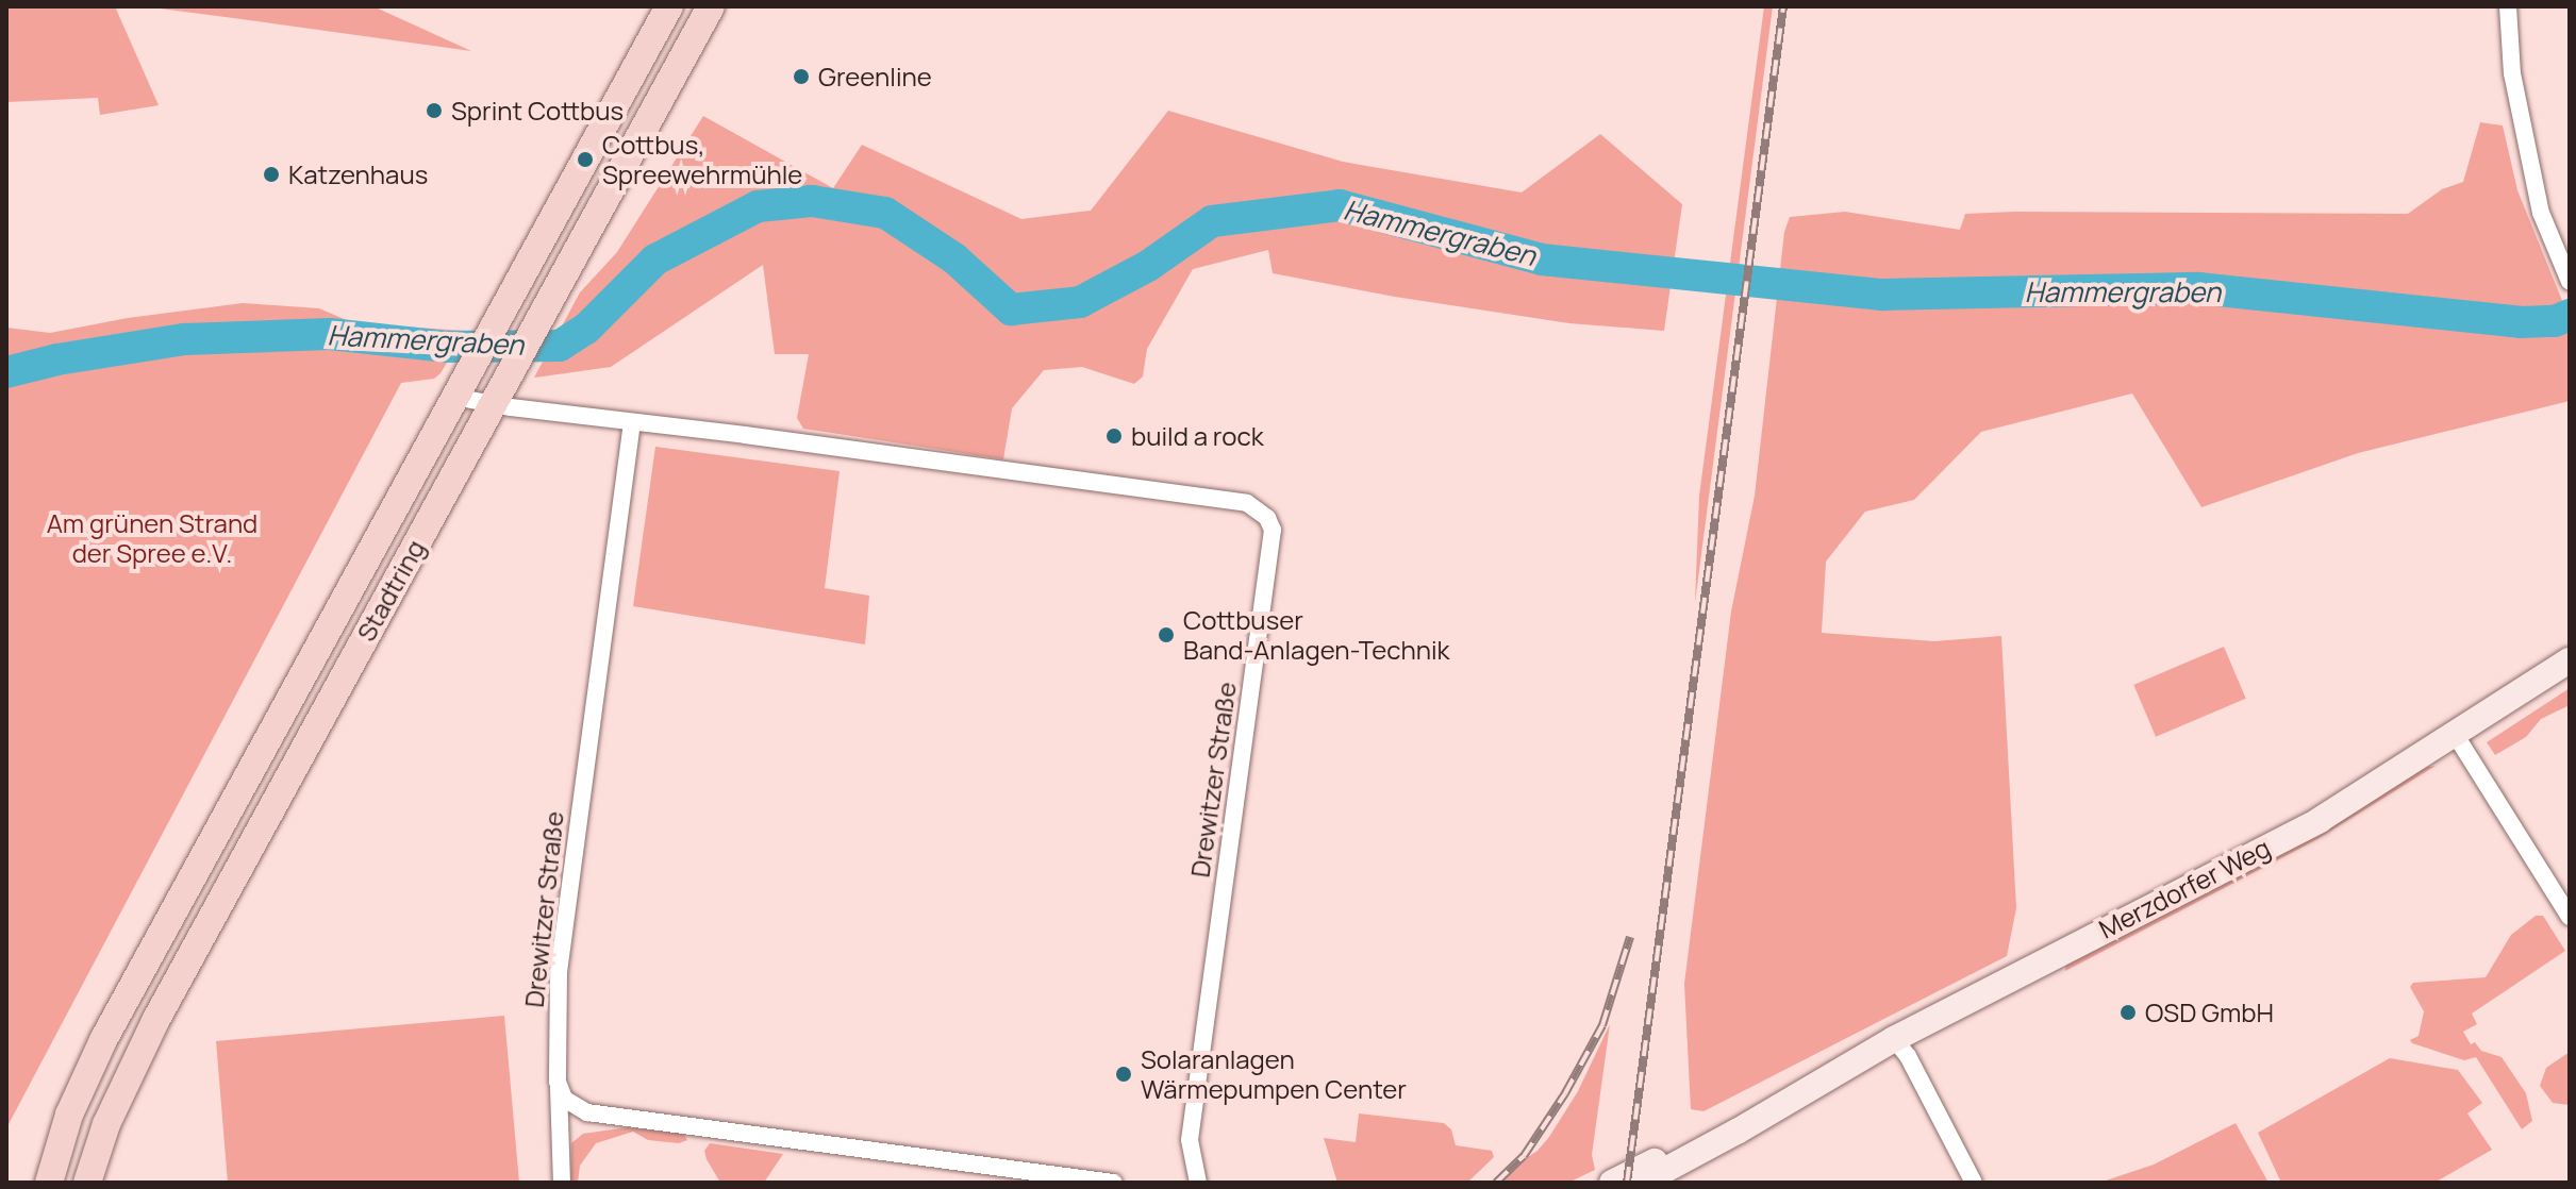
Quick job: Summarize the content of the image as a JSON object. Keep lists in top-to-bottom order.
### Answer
{
  "streets": {
    "main road": ["Stadtring"],
    "street": ["Drewitzer Straße", "Merzdorfer Weg"]
  },
  "crossings": [
    ["Stadtring", "Drewitzer Straße"]
  ],
  "water": ["Hammergraben"],
  "parks": ["Am grünen Strand der Spree e.V."],
  "places": [
    "Greenline",
    "Sprint Cottbus",
    "Cottbus, Spreewehrmühle",
    "Katzenhaus",
    "build a rock",
    "Cottbuser Band-Anlagen-Technik",
    "OSD GmbH",
    "Solaranlagen Wärmepumpen Center"
  ]
}
